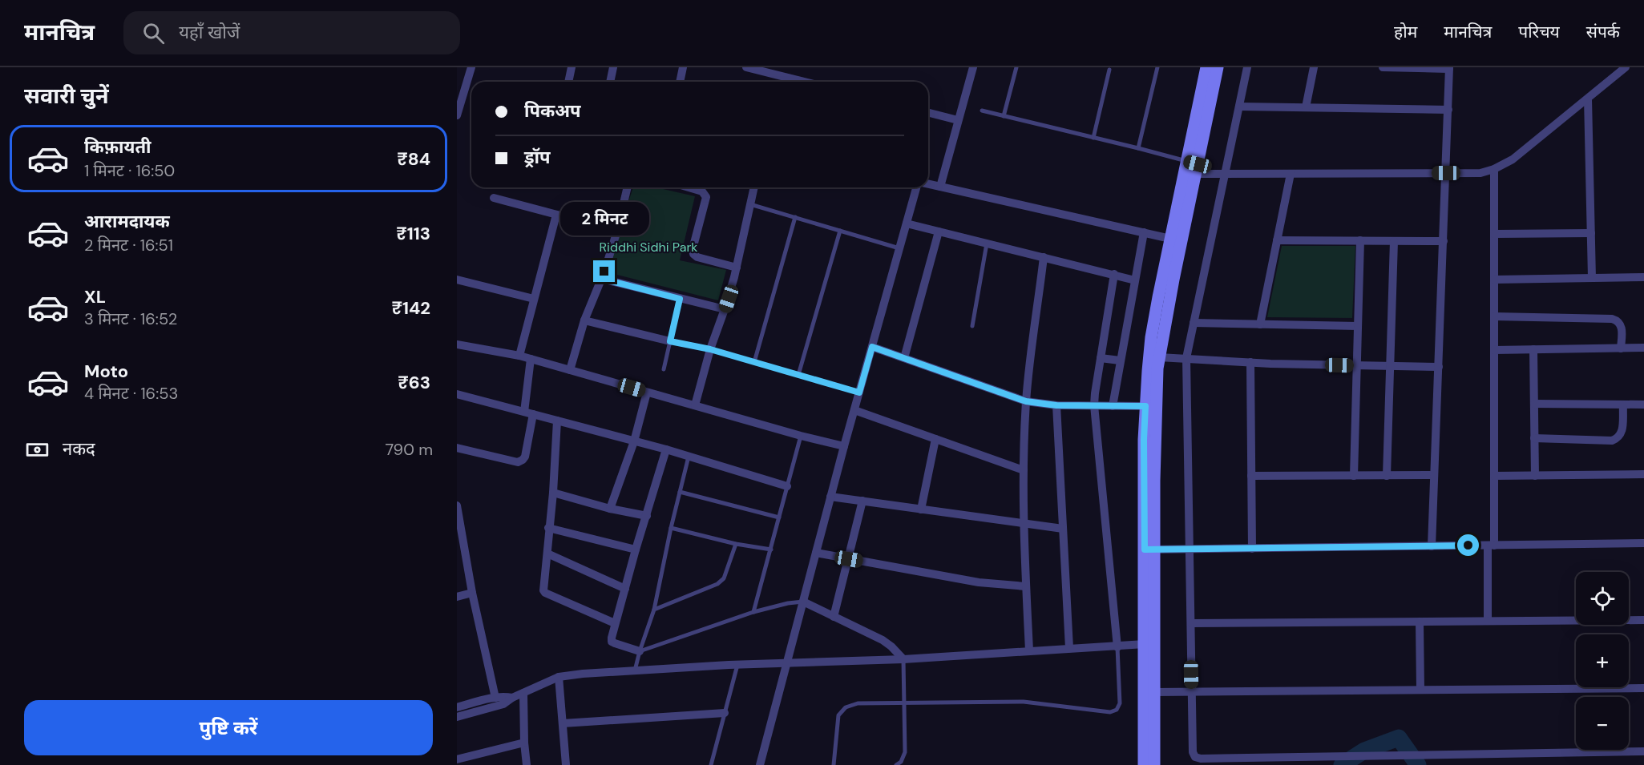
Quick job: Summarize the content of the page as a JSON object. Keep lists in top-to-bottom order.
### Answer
{
  "parks": ["Riddhi Sidhi Park"],
  "page": {
    "header": "मानचित्र",
    "search": "यहाँ खोजें",
    "nav": [
      "होम",
      "मानचित्र",
      "परिचय",
      "संपर्क"
    ],
    "heading": "सवारी चुनें",
    "banner": ["पिकअप", "ड्रॉप"],
    "list": [
      {
        "name": "किफ़ायती",
        "note": "1 मिनट · 16:50",
        "value": "₹84"
      },
      {
        "name": "आरामदायक",
        "note": "2 मिनट · 16:51",
        "value": "₹113"
      },
      {
        "name": "XL",
        "note": "3 मिनट · 16:52",
        "value": "₹142"
      },
      {
        "name": "Moto",
        "note": "4 मिनट · 16:53",
        "value": "₹63"
      }
    ],
    "bubble": "2 मिनट",
    "pay": ["नकद", "790 m"],
    "map_buttons": ["+", "−"],
    "buttons": "पुष्टि करें"
  }
}
